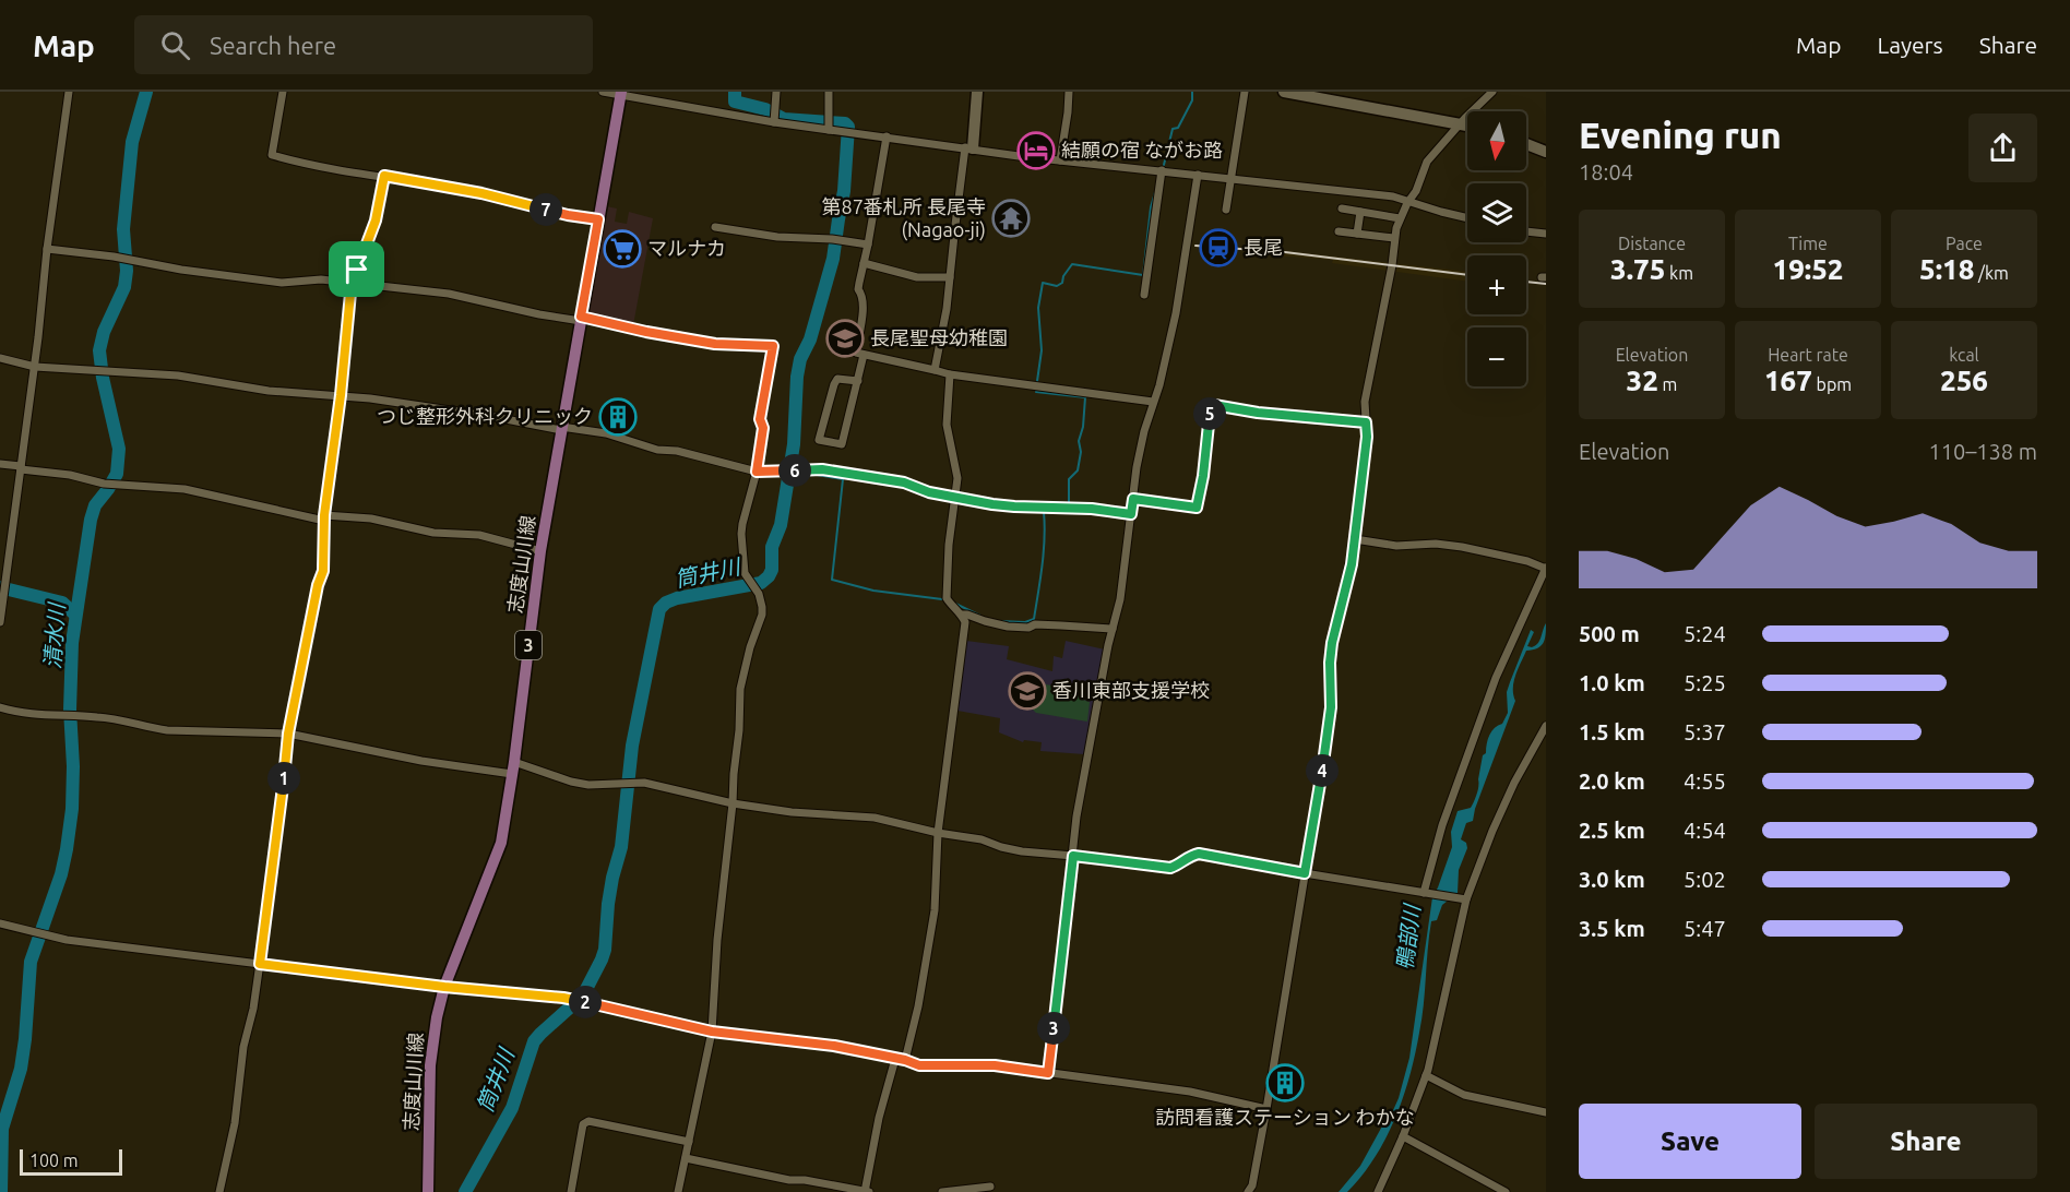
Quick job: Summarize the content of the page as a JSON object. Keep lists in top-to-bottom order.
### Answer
{
  "streets": {
    "main road": ["志度山川線", "3"]
  },
  "water": ["筒井川", "清水川", "鴨部川"],
  "places": {
    "hotel": ["結願の宿 ながお路"],
    "temple": ["第87番札所 長尾寺 (Nagao-ji)"],
    "station": ["長尾"],
    "supermarket": ["マルナカ"],
    "school or university": ["長尾聖母幼稚園", "香川東部支援学校"],
    "building": ["つじ整形外科クリニック", "訪問看護ステーション わかな"]
  },
  "scale_bar": "100 m",
  "north": "bottom",
  "page": {
    "header": "Map",
    "search": "Search here",
    "nav": ["Map", "Layers", "Share"],
    "heading": ["Evening run", "18:04"],
    "map_buttons": ["+", "−"],
    "pins": [
      "7",
      "5",
      "6",
      "4",
      "1",
      "2",
      "3"
    ],
    "stats": [
      ["Distance", "3.75 km"],
      ["Time", "19:52"],
      ["Pace", "5:18 /km"],
      ["Elevation", "32 m"],
      ["Heart rate", "167 bpm"],
      ["kcal", "256"]
    ],
    "chart": ["Elevation", "110–138 m"],
    "list": [
      {
        "name": "500 m",
        "note": "5:24"
      },
      {
        "name": "1.0 km",
        "note": "5:25"
      },
      {
        "name": "1.5 km",
        "note": "5:37"
      },
      {
        "name": "2.0 km",
        "note": "4:55"
      },
      {
        "name": "2.5 km",
        "note": "4:54"
      },
      {
        "name": "3.0 km",
        "note": "5:02"
      },
      {
        "name": "3.5 km",
        "note": "5:47"
      }
    ],
    "buttons": ["Save", "Share"],
    "scale": "100 m"
  }
}
